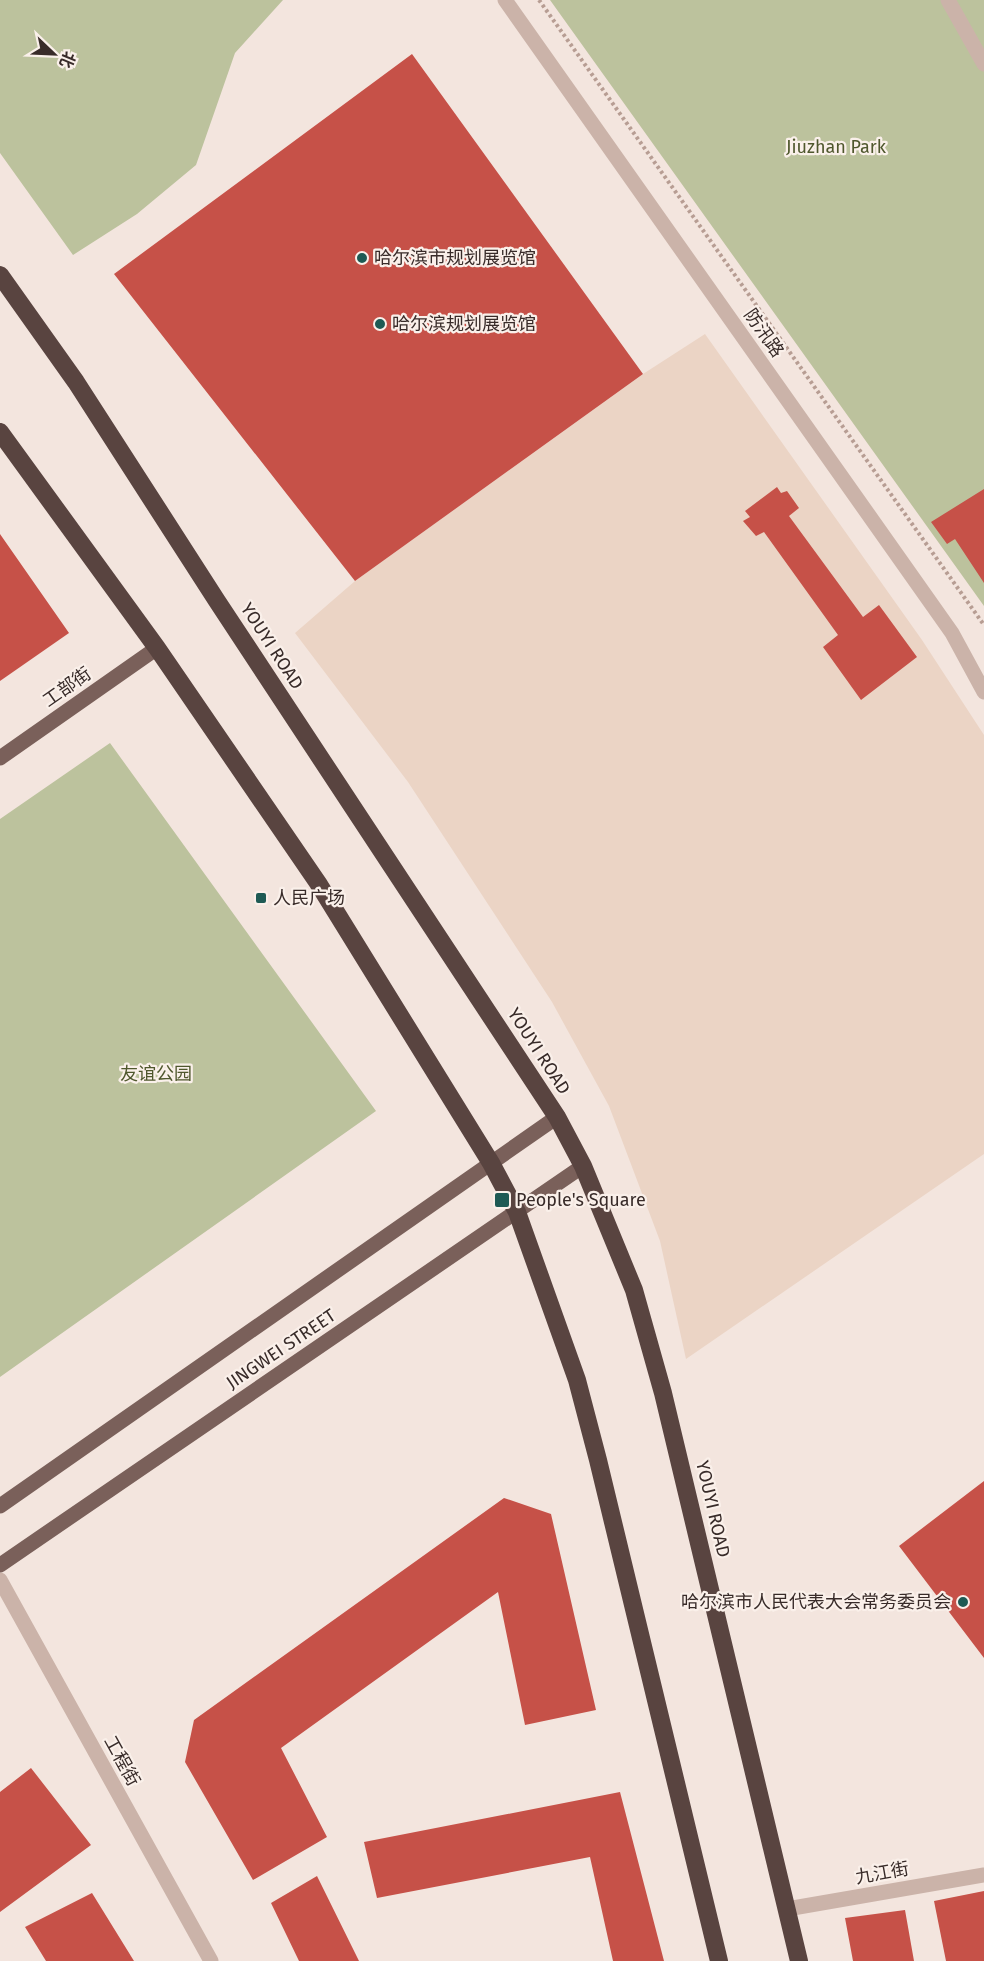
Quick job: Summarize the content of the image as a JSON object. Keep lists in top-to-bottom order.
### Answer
{
  "streets": {
    "highway": ["YOUYI ROAD"],
    "main road": ["工部街", "JINGWEI STREET"],
    "street": ["防汛路", "工程街", "九江街"]
  },
  "crossings": [
    ["YOUYI ROAD", "JINGWEI STREET"],
    ["YOUYI ROAD", "九江街"]
  ],
  "parks": ["Jiuzhan Park", "友谊公园"],
  "places": {
    "other": ["哈尔滨市规划展览馆", "哈尔滨规划展览馆", "哈尔滨市人民代表大会常务委员会"],
    "transit": ["人民广场", "People's Square"]
  },
  "north": "bottom right"
}
